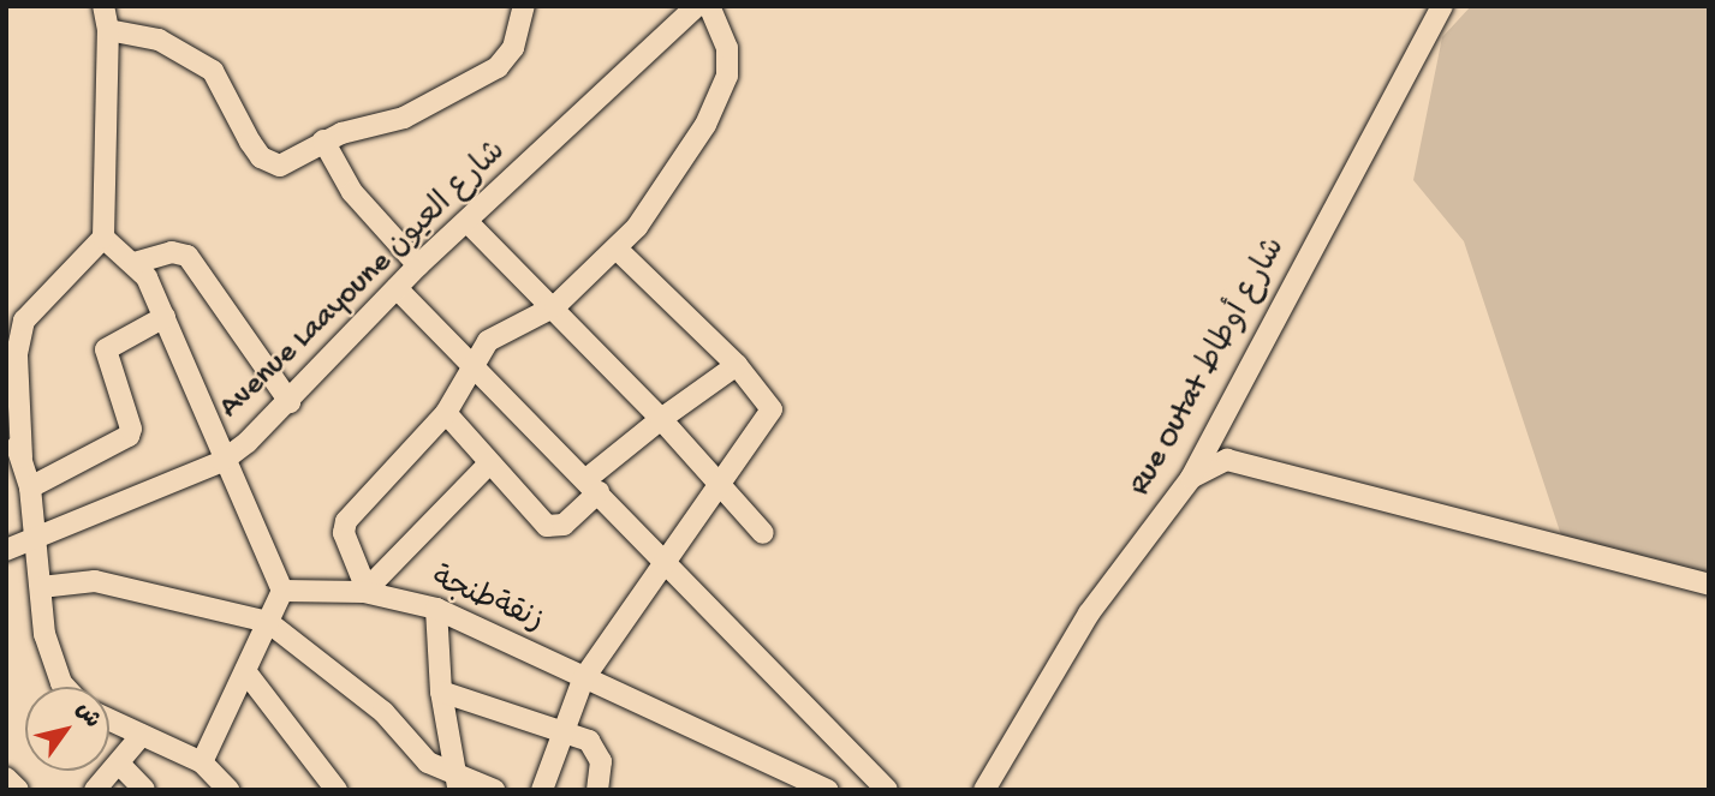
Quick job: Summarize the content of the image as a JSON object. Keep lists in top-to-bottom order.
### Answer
{
  "streets": {
    "street": ["Avenue Laayoune شارع العيون", "Rue Outat شارع أوطاط", "زنقةطنجة"]
  },
  "north": "top right"
}
